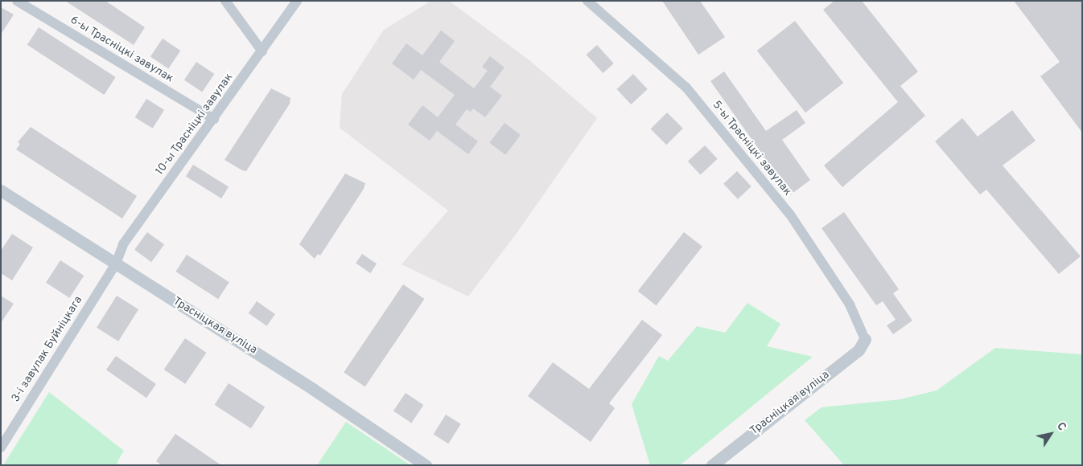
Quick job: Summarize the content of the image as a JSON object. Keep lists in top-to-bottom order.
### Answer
{
  "streets": {
    "street": [
      "6-ы Трасніцкі завулак",
      "10-ы Трасніцкі завулак",
      "5-ы Трасніцкі завулак",
      "Трасніцкая вуліца",
      "3-і завулак Буйніцкага"
    ]
  },
  "crossings": [
    ["6-ы Трасніцкі завулак", "10-ы Трасніцкі завулак"],
    ["10-ы Трасніцкі завулак", "Трасніцкая вуліца"],
    ["10-ы Трасніцкі завулак", "3-і завулак Буйніцкага"],
    ["5-ы Трасніцкі завулак", "Трасніцкая вуліца"],
    ["Трасніцкая вуліца", "3-і завулак Буйніцкага"]
  ],
  "north": "top right"
}
